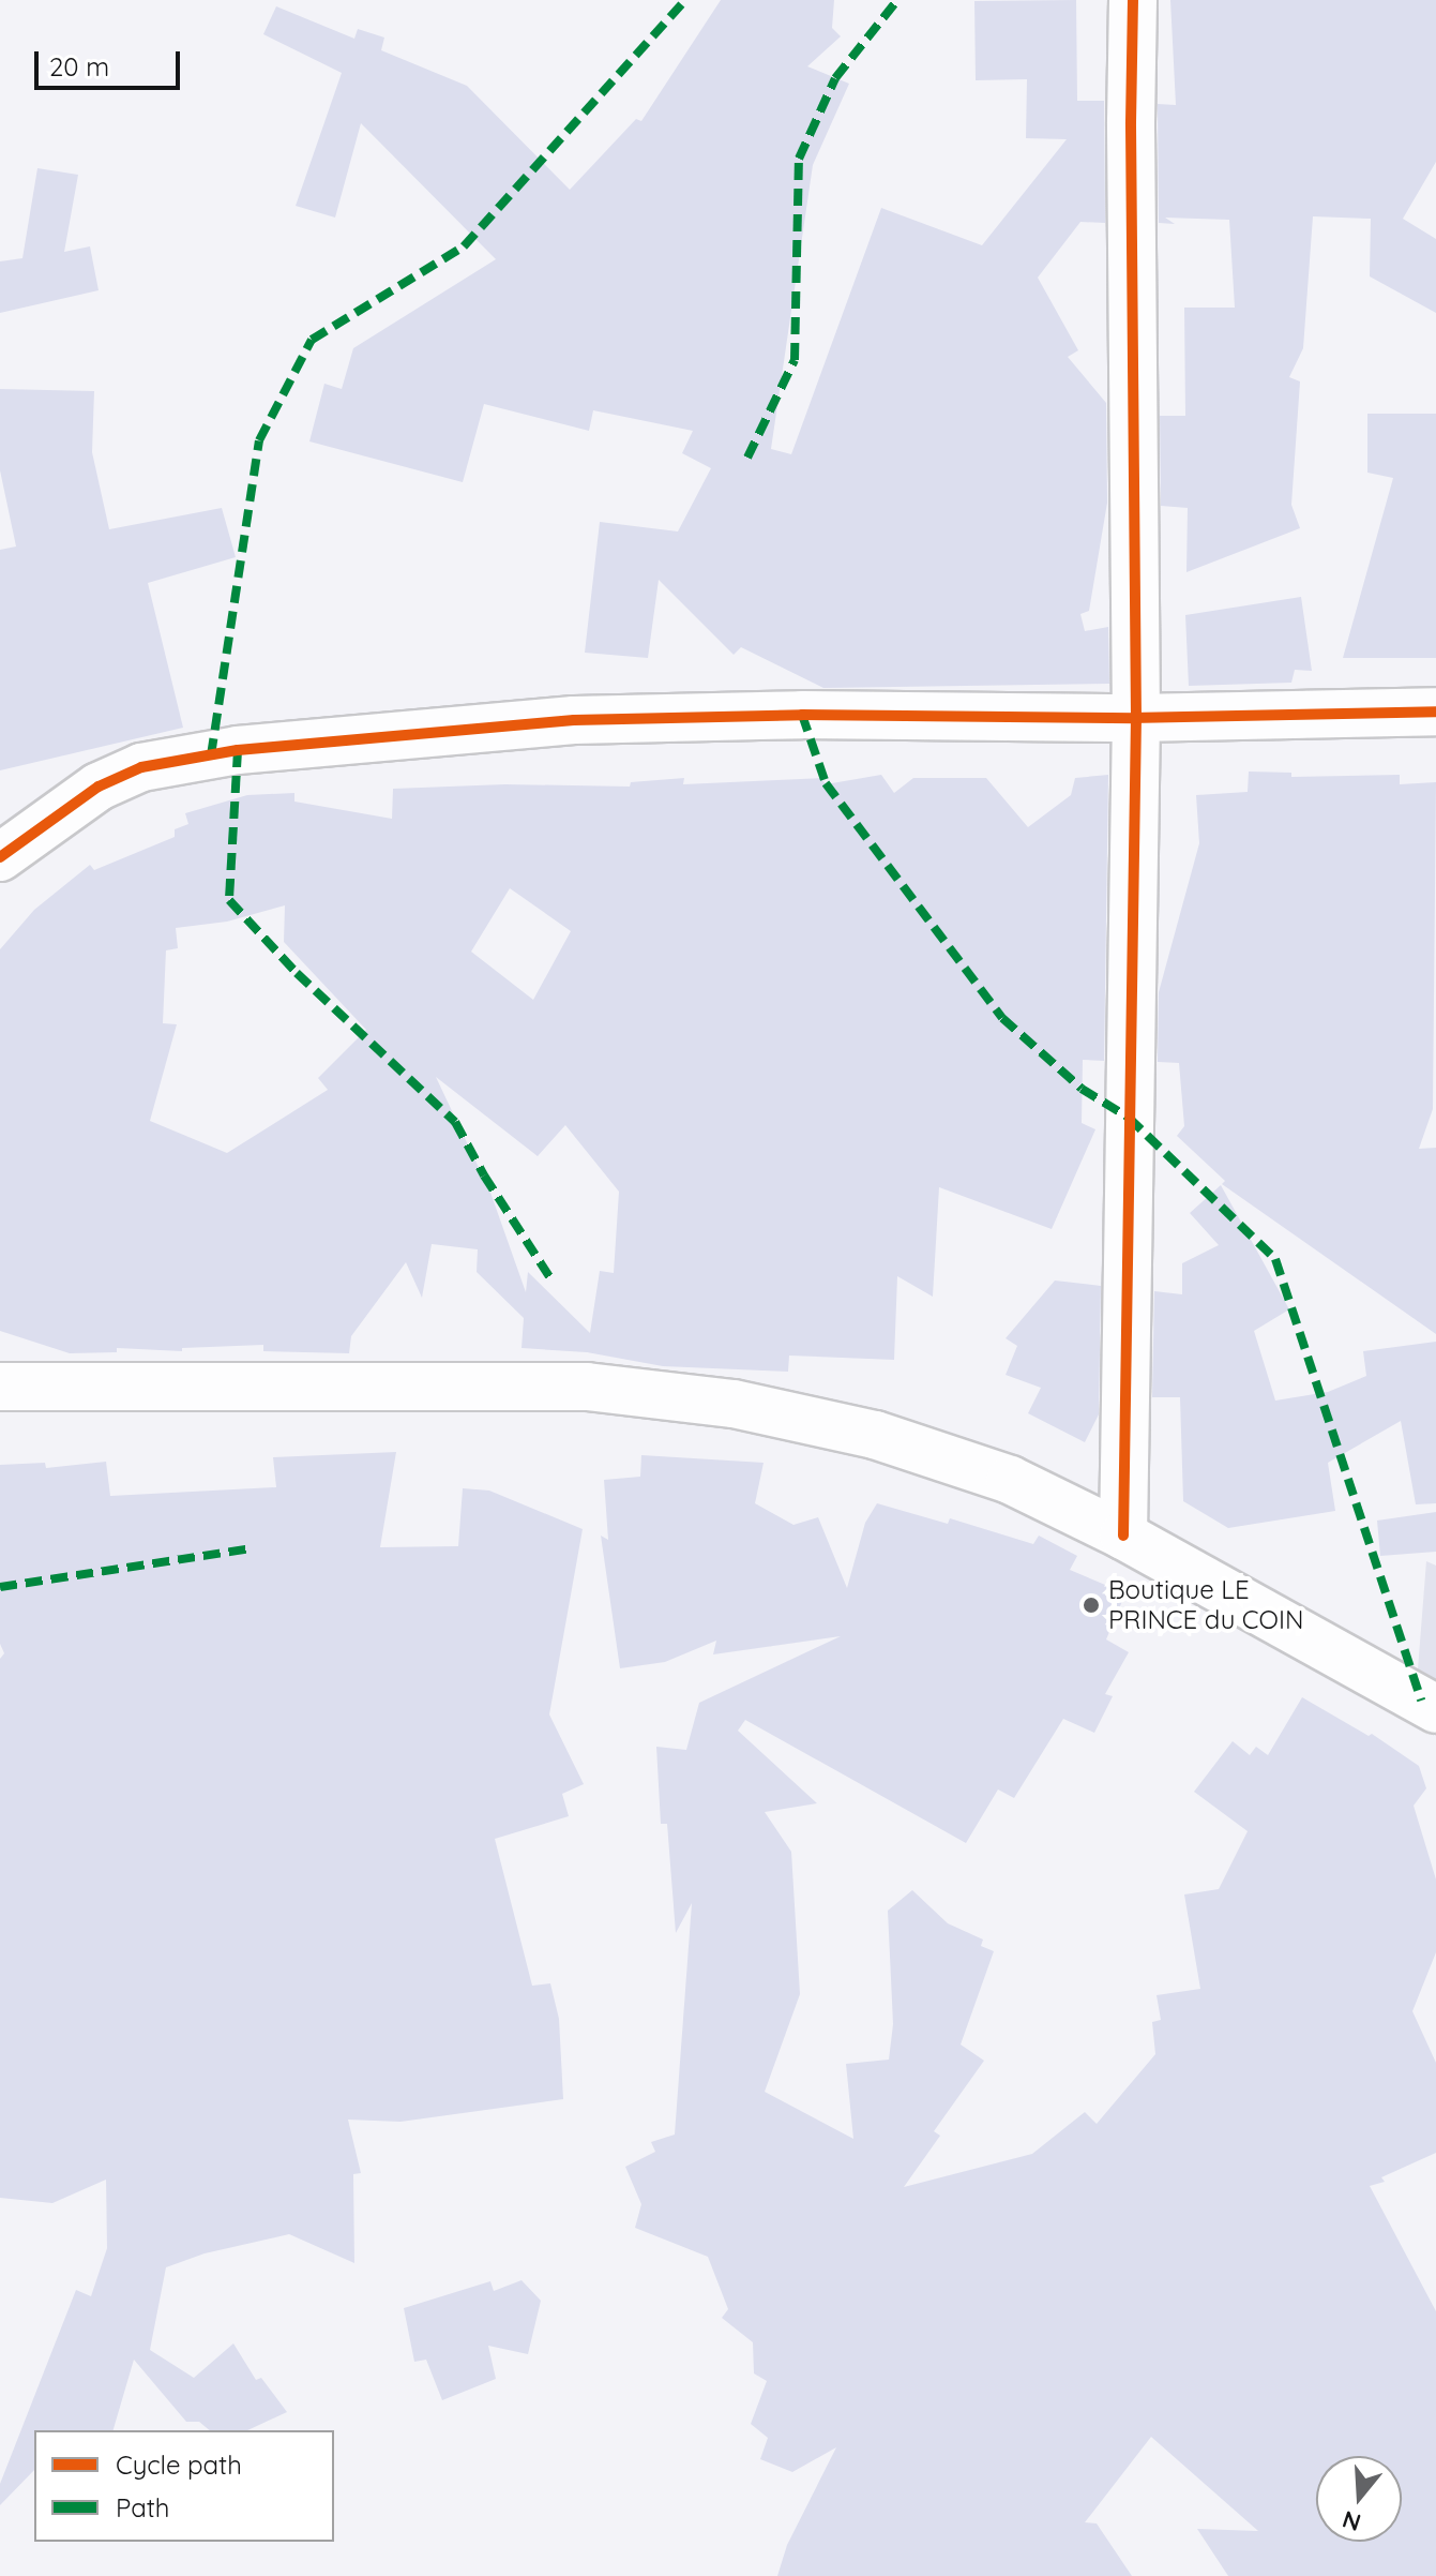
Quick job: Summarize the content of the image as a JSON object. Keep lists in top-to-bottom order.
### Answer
{
  "places": ["Boutique LE PRINCE du COIN"],
  "legend": ["Cycle path", "Path"],
  "scale_bar": "20 m",
  "north": "bottom"
}
